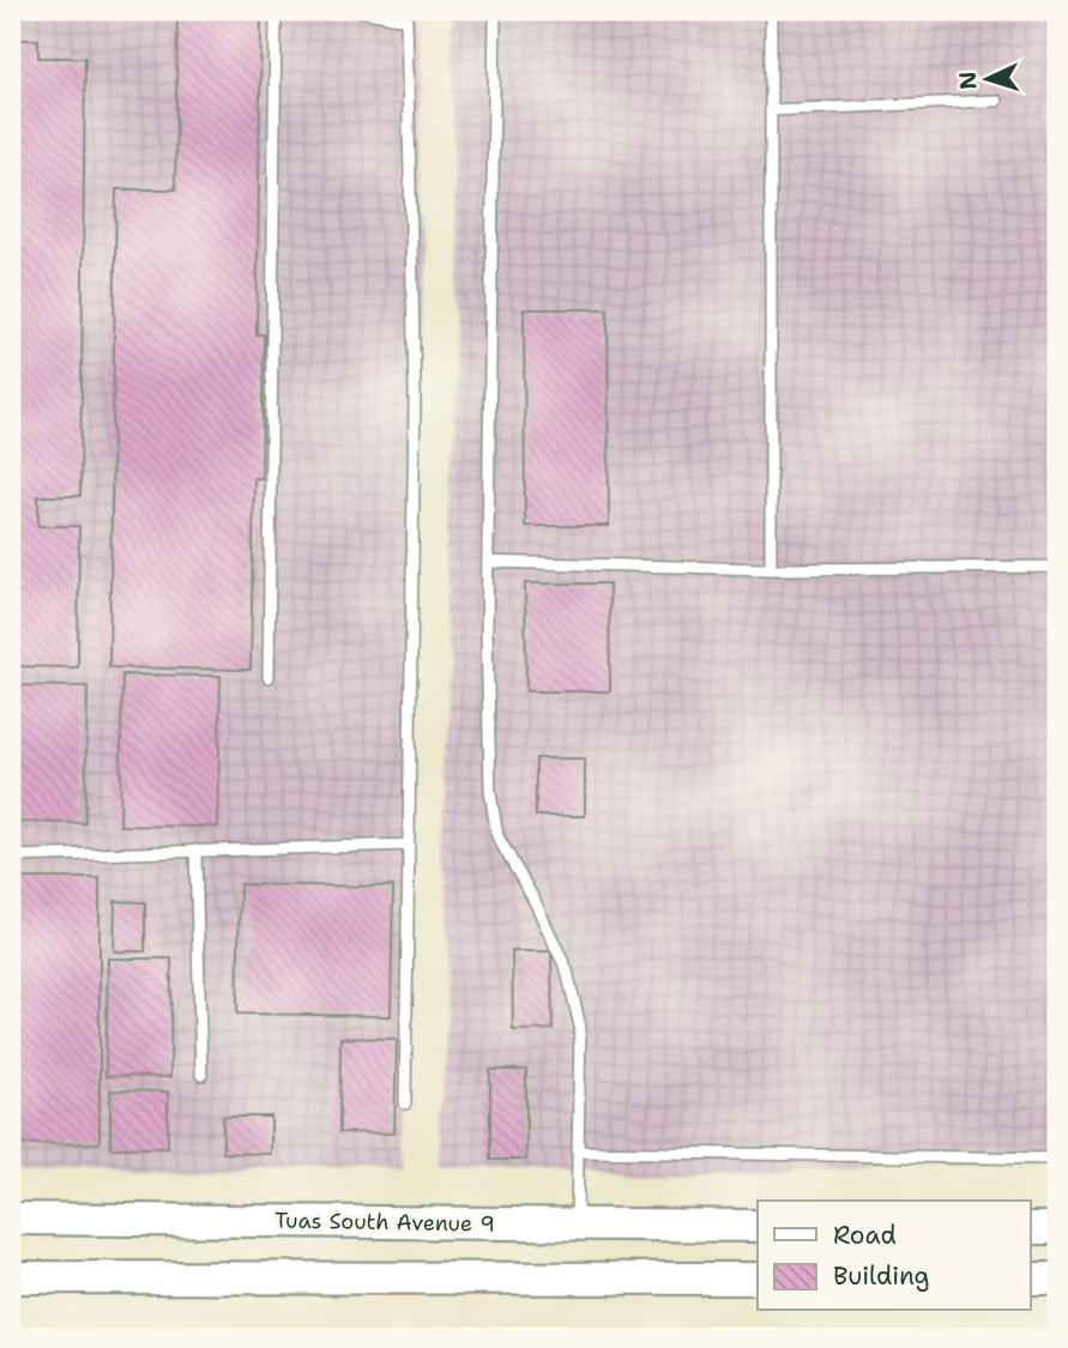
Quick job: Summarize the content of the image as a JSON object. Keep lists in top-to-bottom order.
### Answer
{
  "streets": {
    "street": ["Tuas South Avenue 9"]
  },
  "legend": ["Road", "Building"],
  "north": "left"
}
